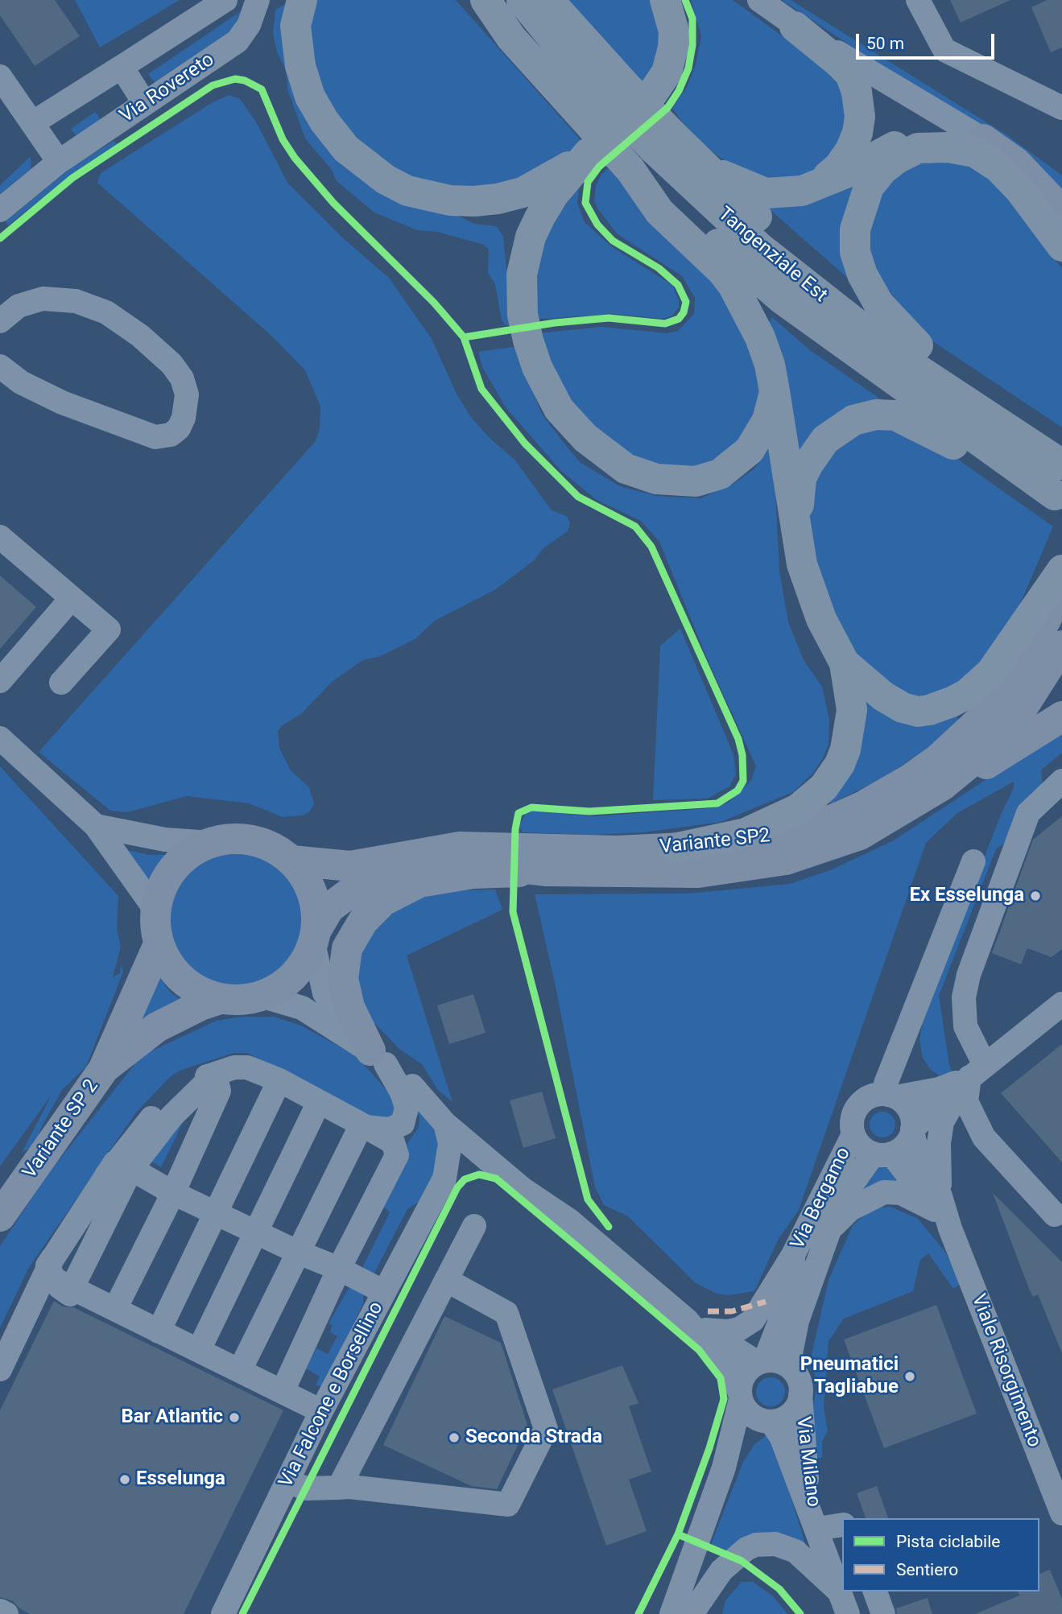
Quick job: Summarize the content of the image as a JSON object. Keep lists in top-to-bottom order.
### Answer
{
  "streets": {
    "highway": ["Tangenziale Est"],
    "main road": ["Variante SP2", "Variante SP 2"],
    "street": [
      "Via Rovereto",
      "Via Bergamo",
      "Viale Risorgimento",
      "Via Falcone e Borsellino",
      "Via Milano"
    ]
  },
  "crossings": [
    ["Variante SP2", "Variante SP 2"],
    ["Via Bergamo", "Viale Risorgimento"],
    ["Via Bergamo", "Via Milano"]
  ],
  "places": [
    "Ex Esselunga",
    "Pneumatici Tagliabue",
    "Bar Atlantic",
    "Seconda Strada",
    "Esselunga"
  ],
  "legend": ["Pista ciclabile", "Sentiero"],
  "scale_bar": "50 m"
}
